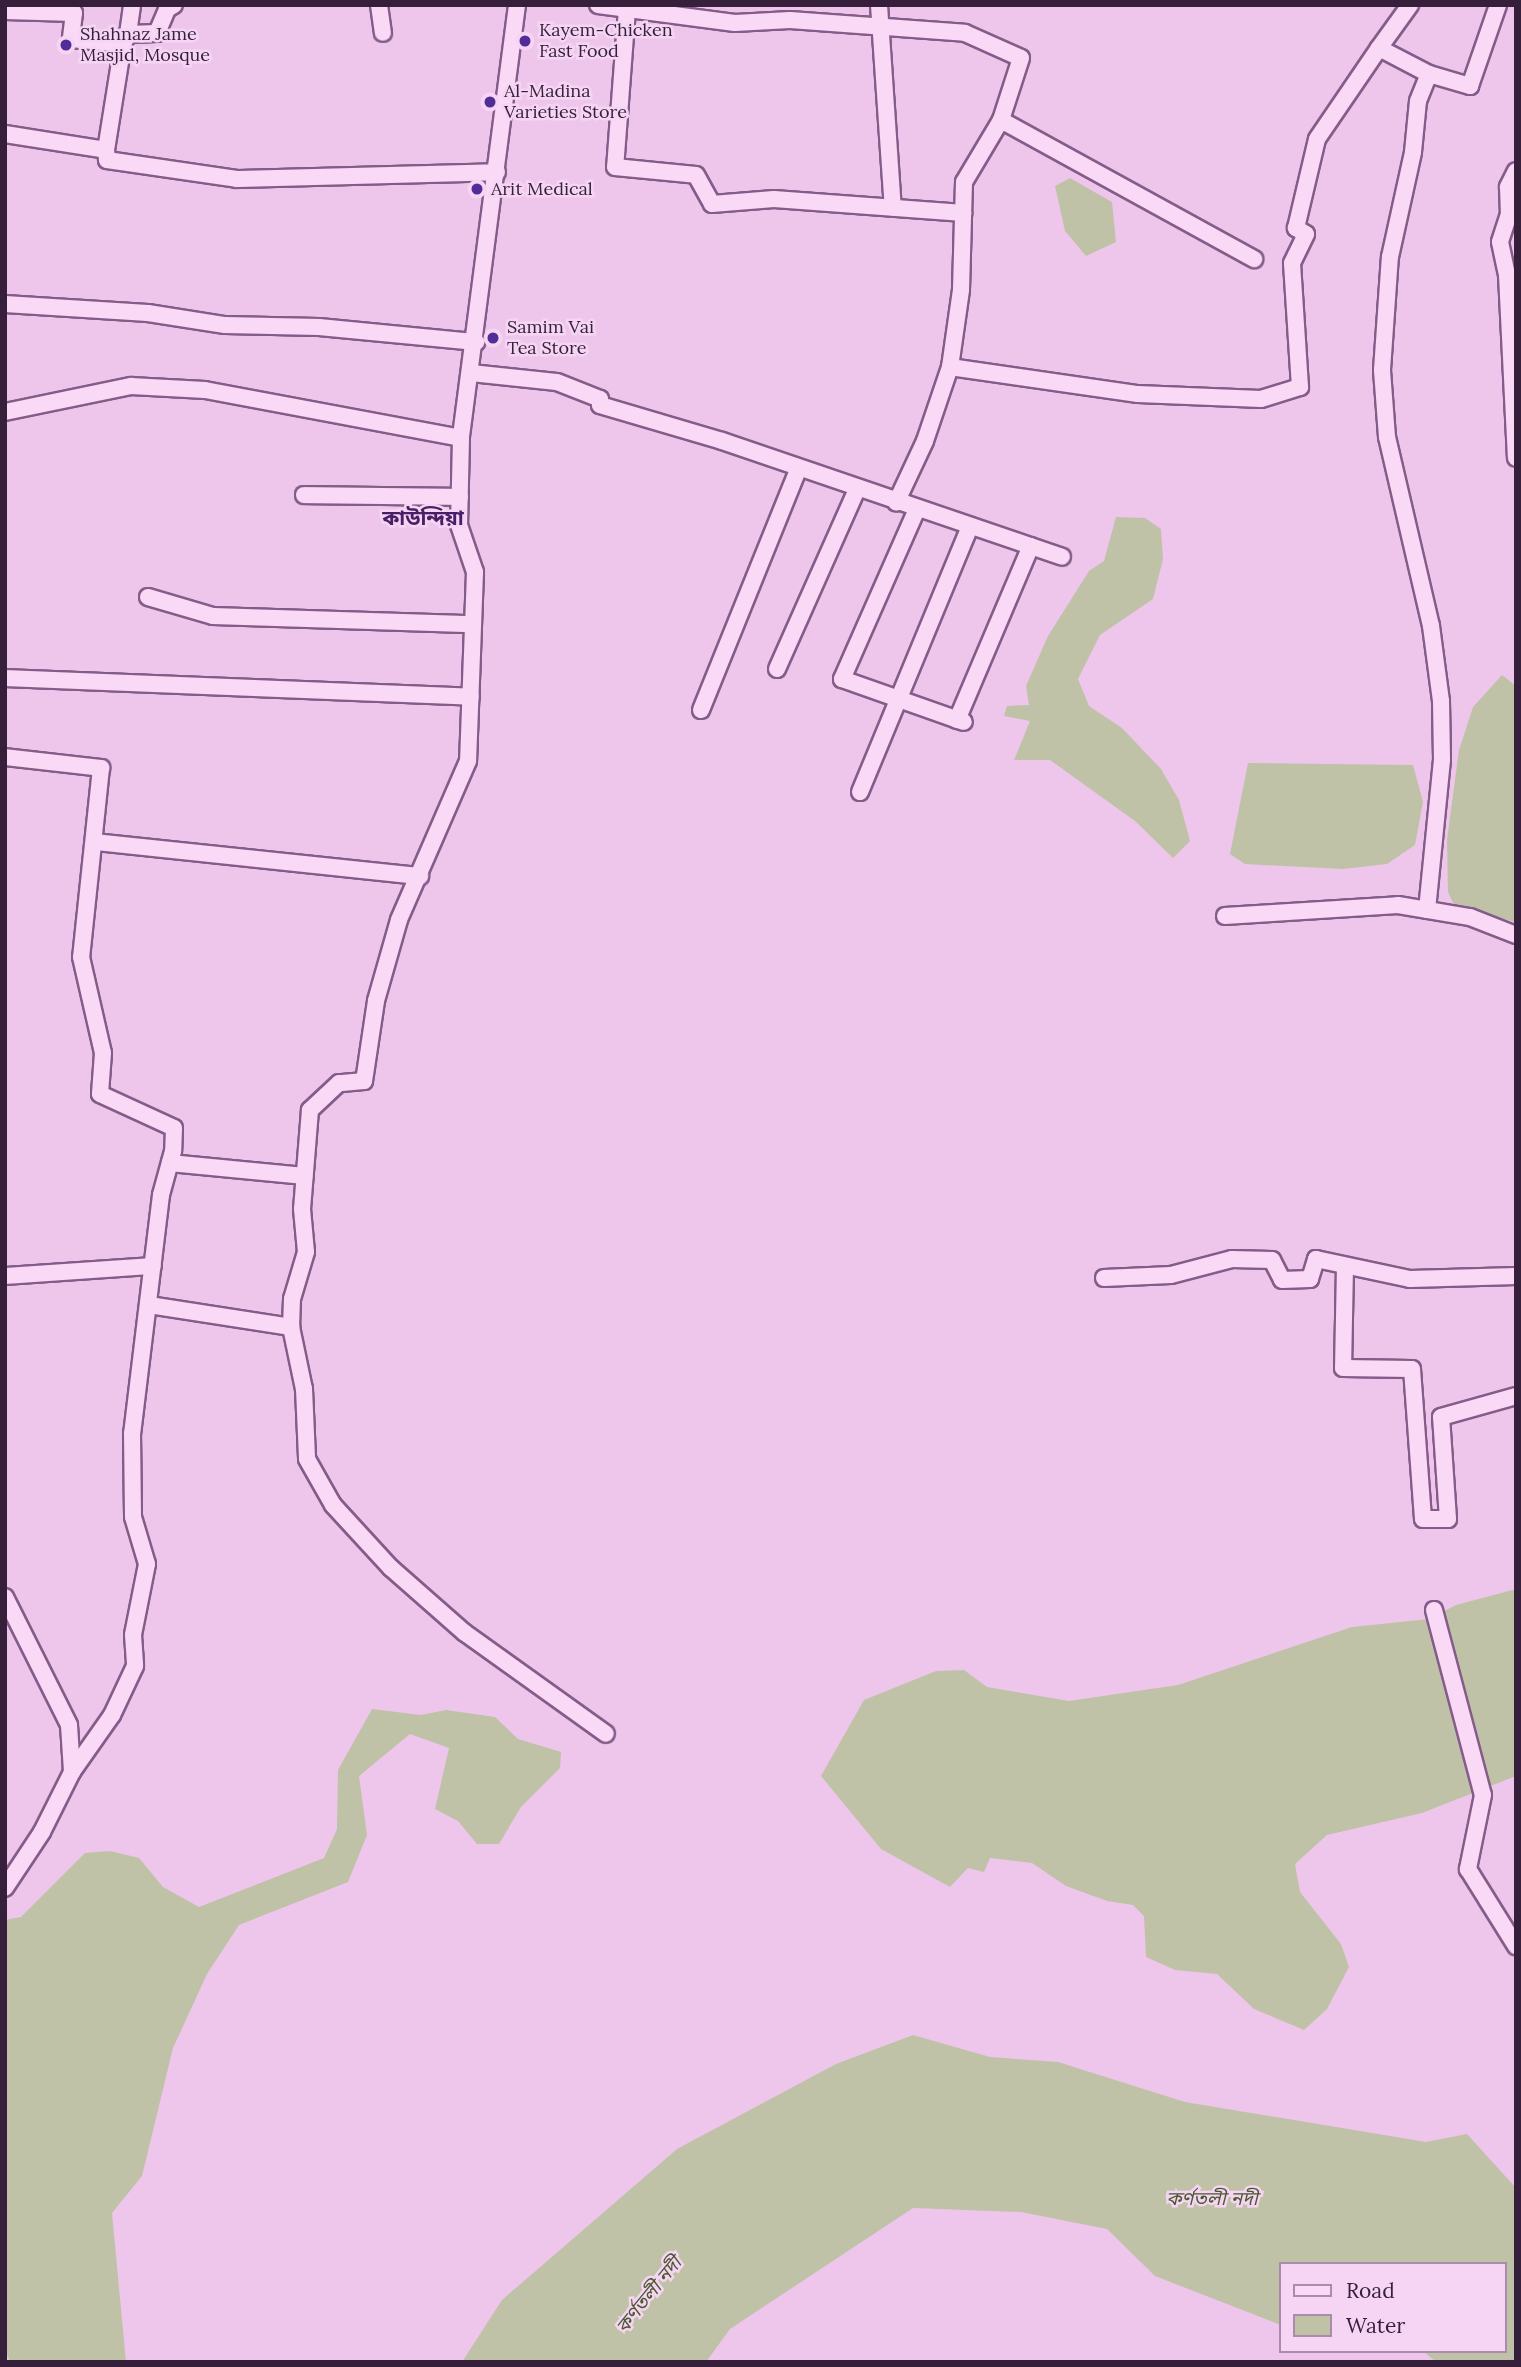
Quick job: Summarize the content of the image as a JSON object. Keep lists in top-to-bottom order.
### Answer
{
  "districts": ["কাউন্দিয়া"],
  "water": ["কর্ণতলী নদী"],
  "places": [
    "Kayem-Chicken Fast Food",
    "Shahnaz Jame Masjid, Mosque",
    "Al-Madina Varieties Store",
    "Arit Medical",
    "Samim Vai Tea Store"
  ],
  "legend": ["Road", "Water"]
}
